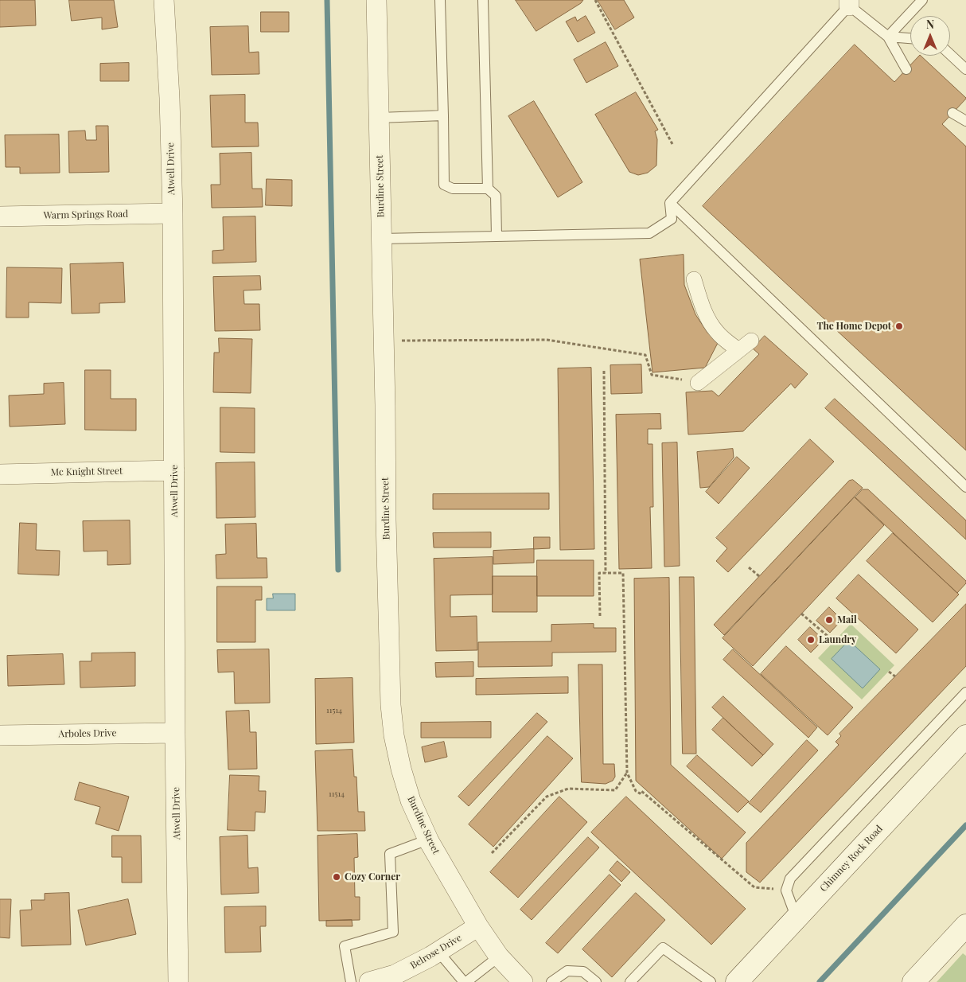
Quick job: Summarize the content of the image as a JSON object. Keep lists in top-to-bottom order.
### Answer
{
  "streets": {
    "main road": ["Chimney Rock Road"],
    "street": [
      "Atwell Drive",
      "Burdine Street",
      "Warm Springs Road",
      "Mc Knight Street",
      "Arboles Drive",
      "Belrose Drive"
    ]
  },
  "crossings": [
    ["Atwell Drive", "Warm Springs Road"],
    ["Atwell Drive", "Mc Knight Street"],
    ["Atwell Drive", "Arboles Drive"],
    ["Burdine Street", "Belrose Drive"]
  ],
  "places": [
    "The Home Depot",
    "Mail",
    "Laundry",
    "Cozy Corner"
  ],
  "house_numbers": ["11514", "11514"],
  "north": "top"
}
